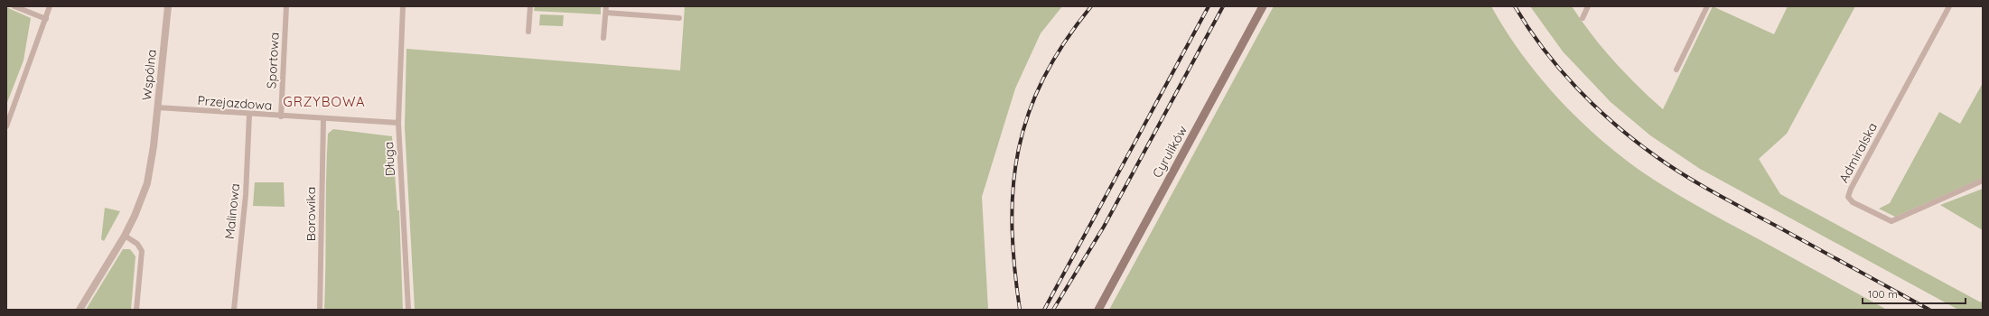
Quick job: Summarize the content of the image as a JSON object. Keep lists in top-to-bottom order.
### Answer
{
  "streets": {
    "main road": ["Cyrulików"],
    "street": [
      "Sportowa",
      "Wspólna",
      "Przejazdowa",
      "Admiralska",
      "Długa",
      "Malinowa",
      "Borowika"
    ]
  },
  "crossings": [
    ["Sportowa", "Przejazdowa"],
    ["Wspólna", "Przejazdowa"],
    ["Przejazdowa", "Długa"],
    ["Przejazdowa", "Malinowa"],
    ["Przejazdowa", "Borowika"]
  ],
  "districts": ["GRZYBOWA"],
  "scale_bar": "100 m"
}
